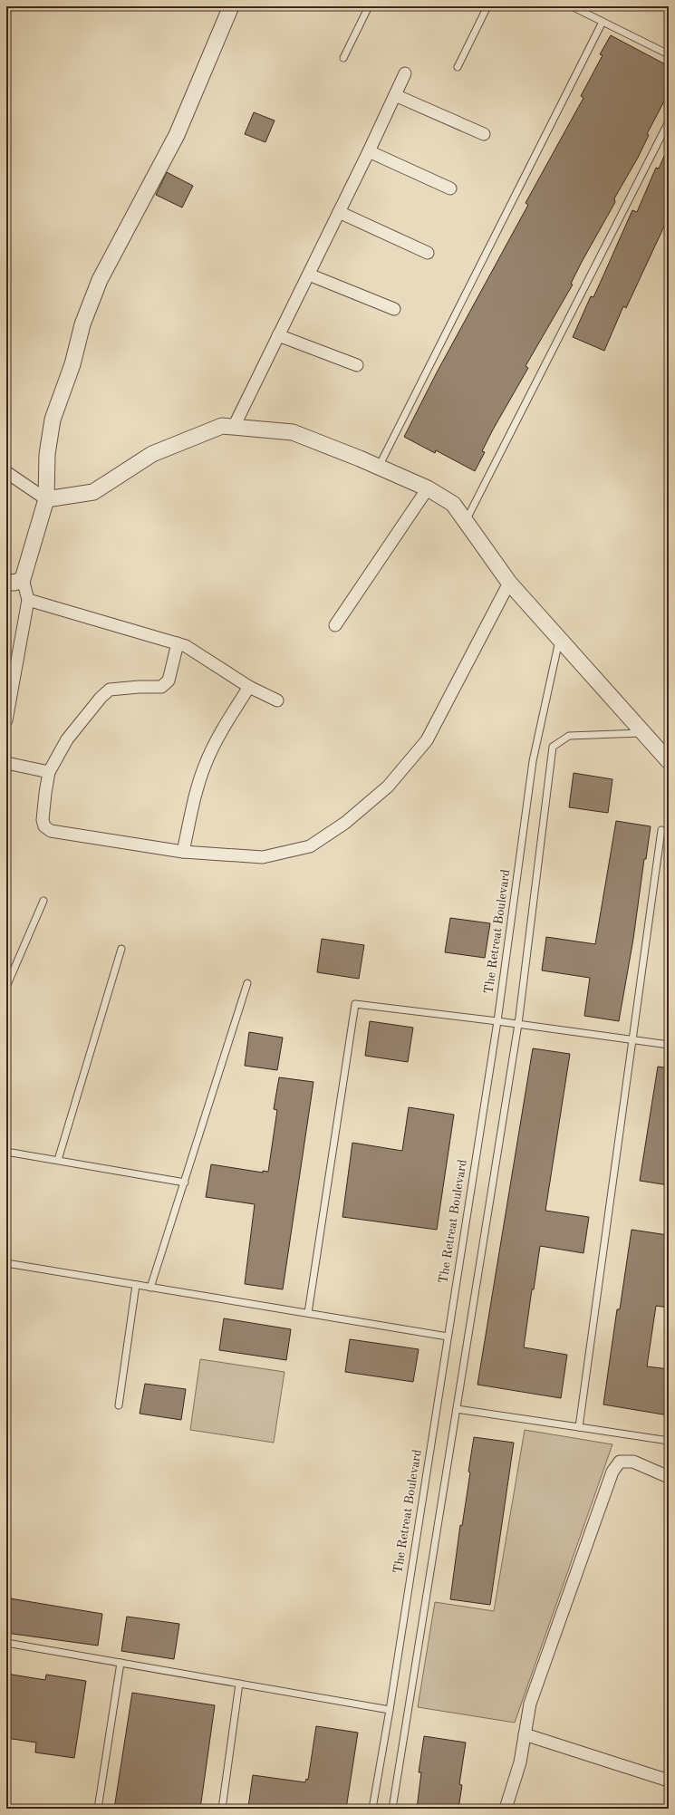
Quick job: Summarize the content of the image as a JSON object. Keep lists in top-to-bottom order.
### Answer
{
  "streets": {
    "lane": ["The Retreat Boulevard"]
  }
}
